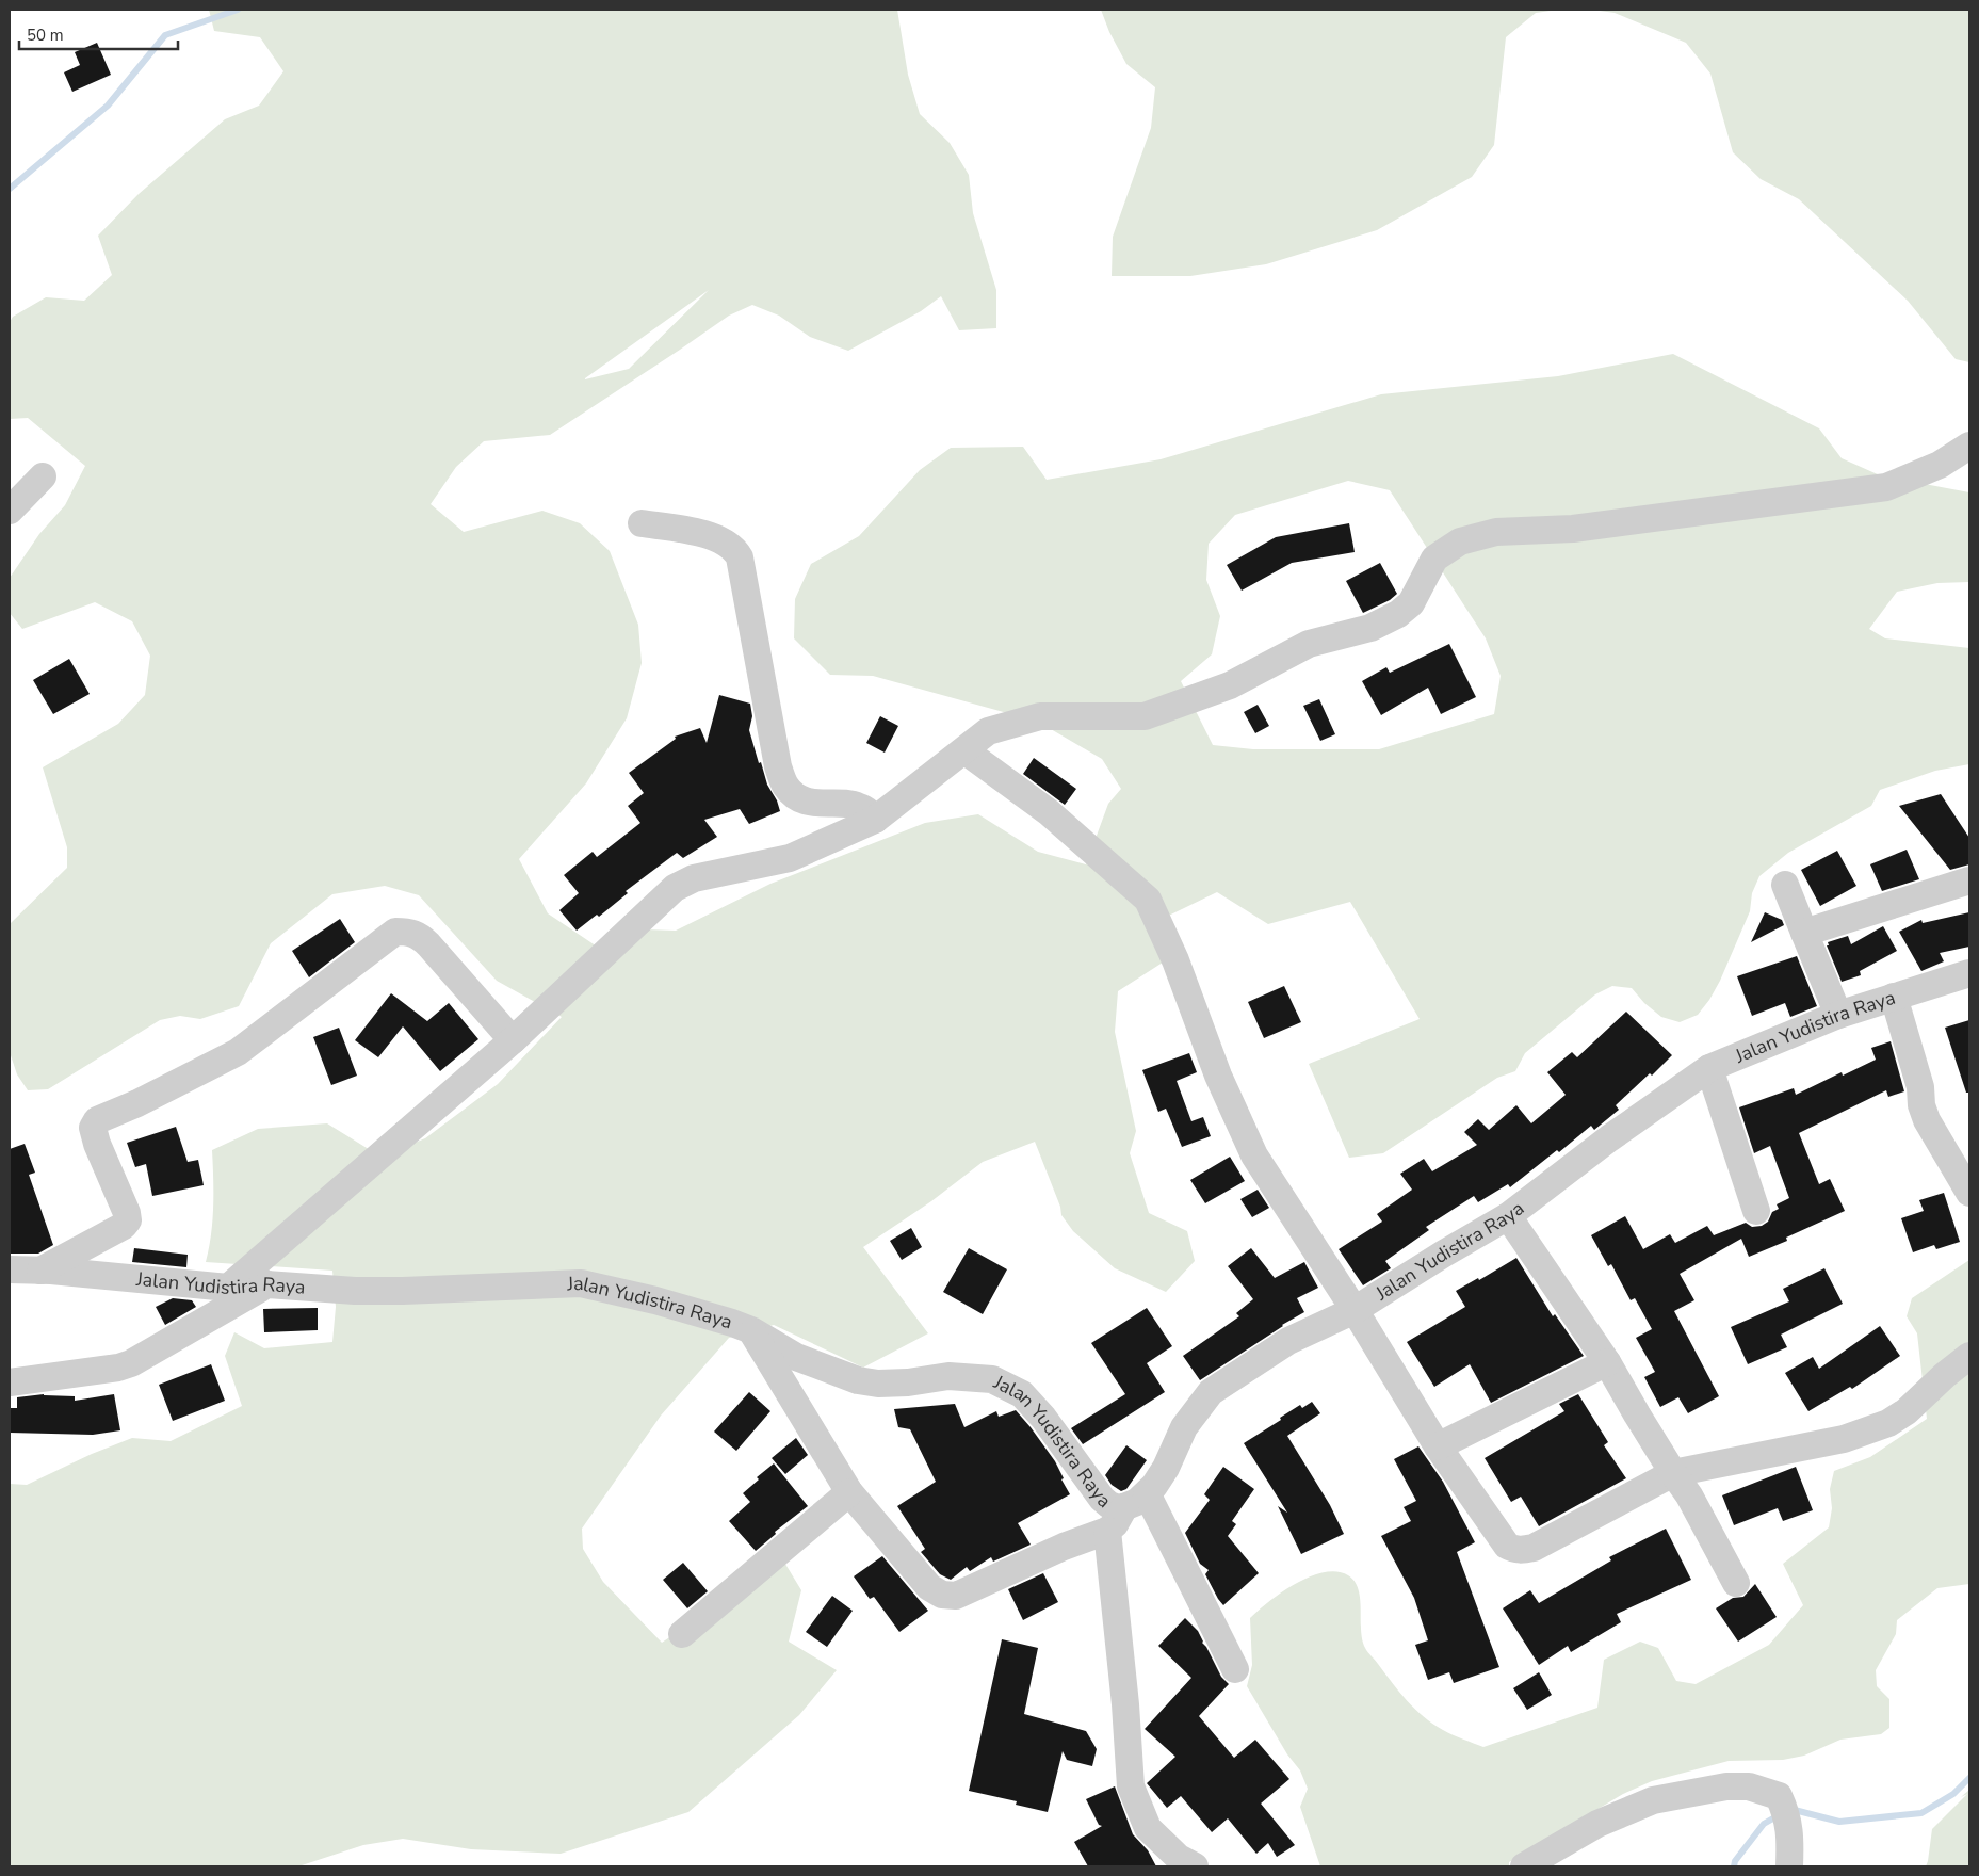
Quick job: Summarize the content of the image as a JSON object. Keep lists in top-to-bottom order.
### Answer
{
  "streets": {
    "street": ["Jalan Yudistira Raya"]
  },
  "scale_bar": "50 m"
}
